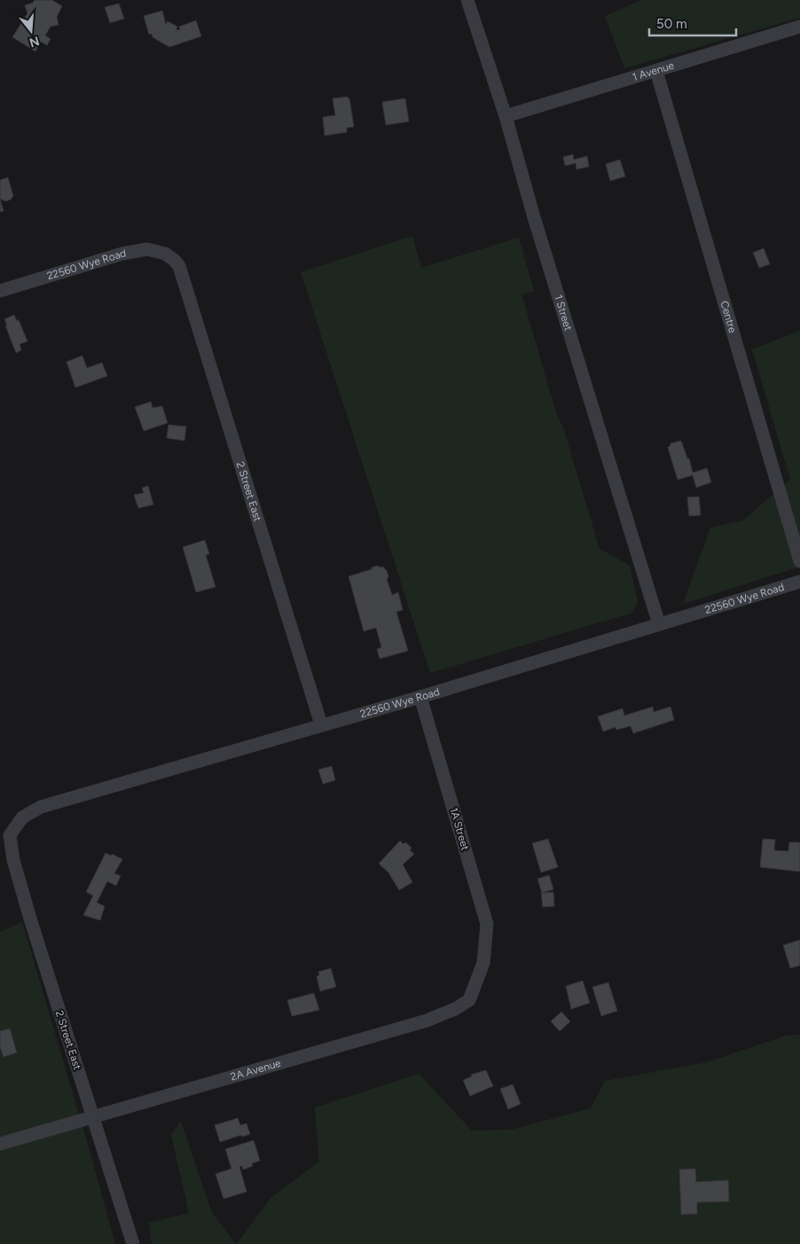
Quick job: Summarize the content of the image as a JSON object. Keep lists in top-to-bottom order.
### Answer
{
  "streets": {
    "street": [
      "1 Avenue",
      "22560 Wye Road",
      "1 Street",
      "Centre",
      "2 Street East",
      "1A Street",
      "2A Avenue"
    ]
  },
  "crossings": [
    ["1 Avenue", "1 Street"],
    ["1 Avenue", "Centre"],
    ["22560 Wye Road", "1 Street"],
    ["22560 Wye Road", "2 Street East"],
    ["22560 Wye Road", "1A Street"],
    ["2 Street East", "2A Avenue"],
    ["1A Street", "2A Avenue"]
  ],
  "scale_bar": "50 m",
  "north": "bottom"
}
